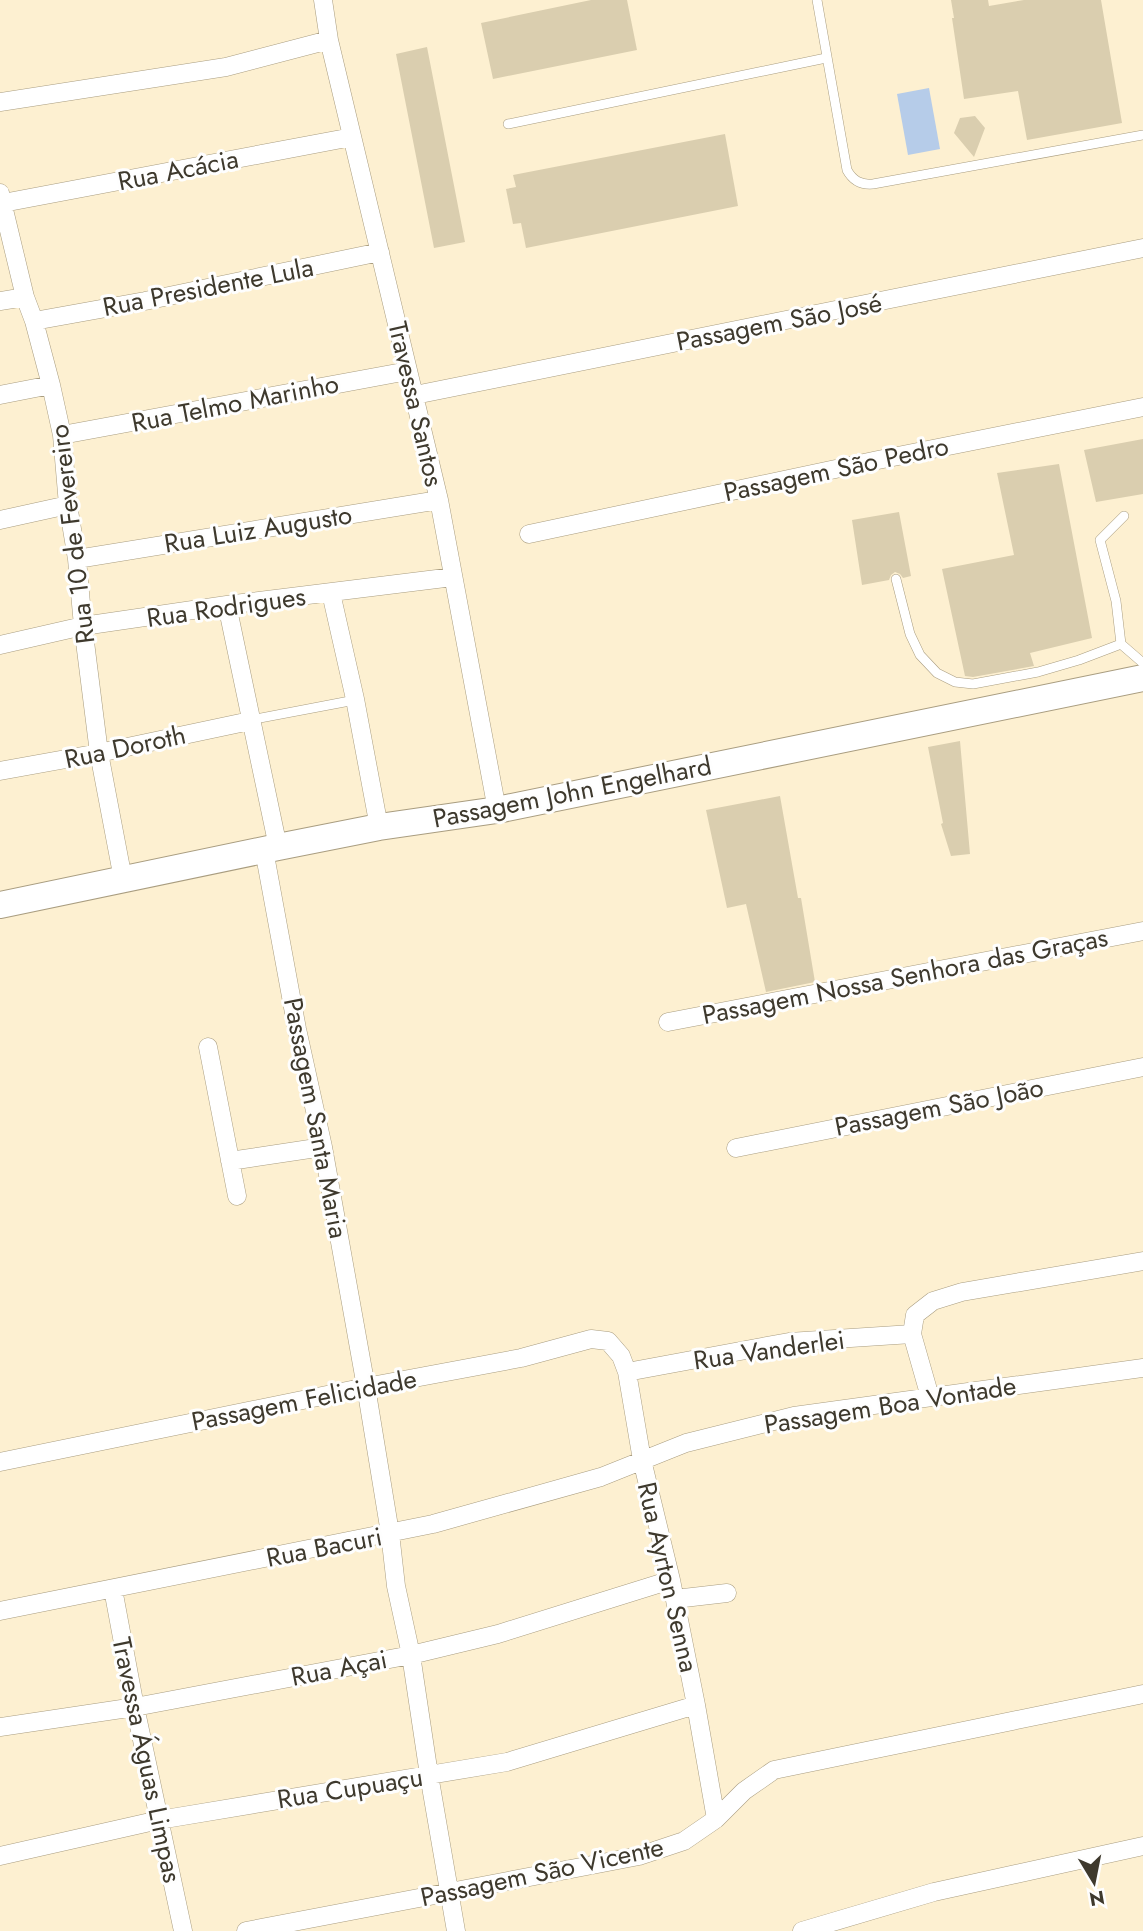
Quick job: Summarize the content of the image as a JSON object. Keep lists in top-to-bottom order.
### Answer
{
  "streets": {
    "main road": ["Passagem John Engelhard"],
    "street": [
      "Rua Acácia",
      "Rua Presidente Lula",
      "Passagem São José",
      "Rua Telmo Marinho",
      "Travessa Santos",
      "Passagem São Pedro",
      "Rua Luiz Augusto",
      "Rua 10 de Fevereiro",
      "Rua Rodrigues",
      "Rua Doroth",
      "Passagem Nossa Senhora das Graças",
      "Passagem São João",
      "Passagem Santa Maria",
      "Rua Vanderlei",
      "Passagem Felicidade",
      "Passagem Boa Vontade",
      "Rua Bacuri",
      "Rua Ayrton Senna",
      "Rua Açai",
      "Travessa Águas Limpas",
      "Rua Cupuaçu",
      "Passagem São Vicente"
    ]
  },
  "crossings": [
    ["Rua Acácia", "Travessa Santos"],
    ["Rua Acácia", "Rua 10 de Fevereiro"],
    ["Rua Presidente Lula", "Travessa Santos"],
    ["Rua Presidente Lula", "Rua 10 de Fevereiro"],
    ["Passagem São José", "Travessa Santos"],
    ["Rua Telmo Marinho", "Travessa Santos"],
    ["Rua Telmo Marinho", "Rua 10 de Fevereiro"],
    ["Travessa Santos", "Rua Luiz Augusto"],
    ["Travessa Santos", "Rua Rodrigues"],
    ["Travessa Santos", "Passagem John Engelhard"],
    ["Rua Luiz Augusto", "Rua 10 de Fevereiro"],
    ["Rua 10 de Fevereiro", "Rua Rodrigues"],
    ["Rua 10 de Fevereiro", "Rua Doroth"],
    ["Rua 10 de Fevereiro", "Passagem John Engelhard"],
    ["Rua Rodrigues", "Passagem Santa Maria"],
    ["Rua Doroth", "Passagem Santa Maria"],
    ["Passagem John Engelhard", "Passagem Santa Maria"],
    ["Passagem Santa Maria", "Passagem Felicidade"],
    ["Passagem Santa Maria", "Rua Bacuri"],
    ["Passagem Santa Maria", "Rua Açai"],
    ["Passagem Santa Maria", "Rua Cupuaçu"],
    ["Passagem Santa Maria", "Passagem São Vicente"],
    ["Rua Vanderlei", "Rua Ayrton Senna"],
    ["Passagem Felicidade", "Rua Ayrton Senna"],
    ["Passagem Boa Vontade", "Rua Bacuri"],
    ["Passagem Boa Vontade", "Rua Ayrton Senna"],
    ["Rua Bacuri", "Rua Ayrton Senna"],
    ["Rua Bacuri", "Travessa Águas Limpas"],
    ["Rua Ayrton Senna", "Rua Açai"],
    ["Rua Ayrton Senna", "Rua Cupuaçu"],
    ["Rua Ayrton Senna", "Passagem São Vicente"],
    ["Rua Açai", "Travessa Águas Limpas"],
    ["Travessa Águas Limpas", "Rua Cupuaçu"]
  ],
  "north": "bottom"
}
